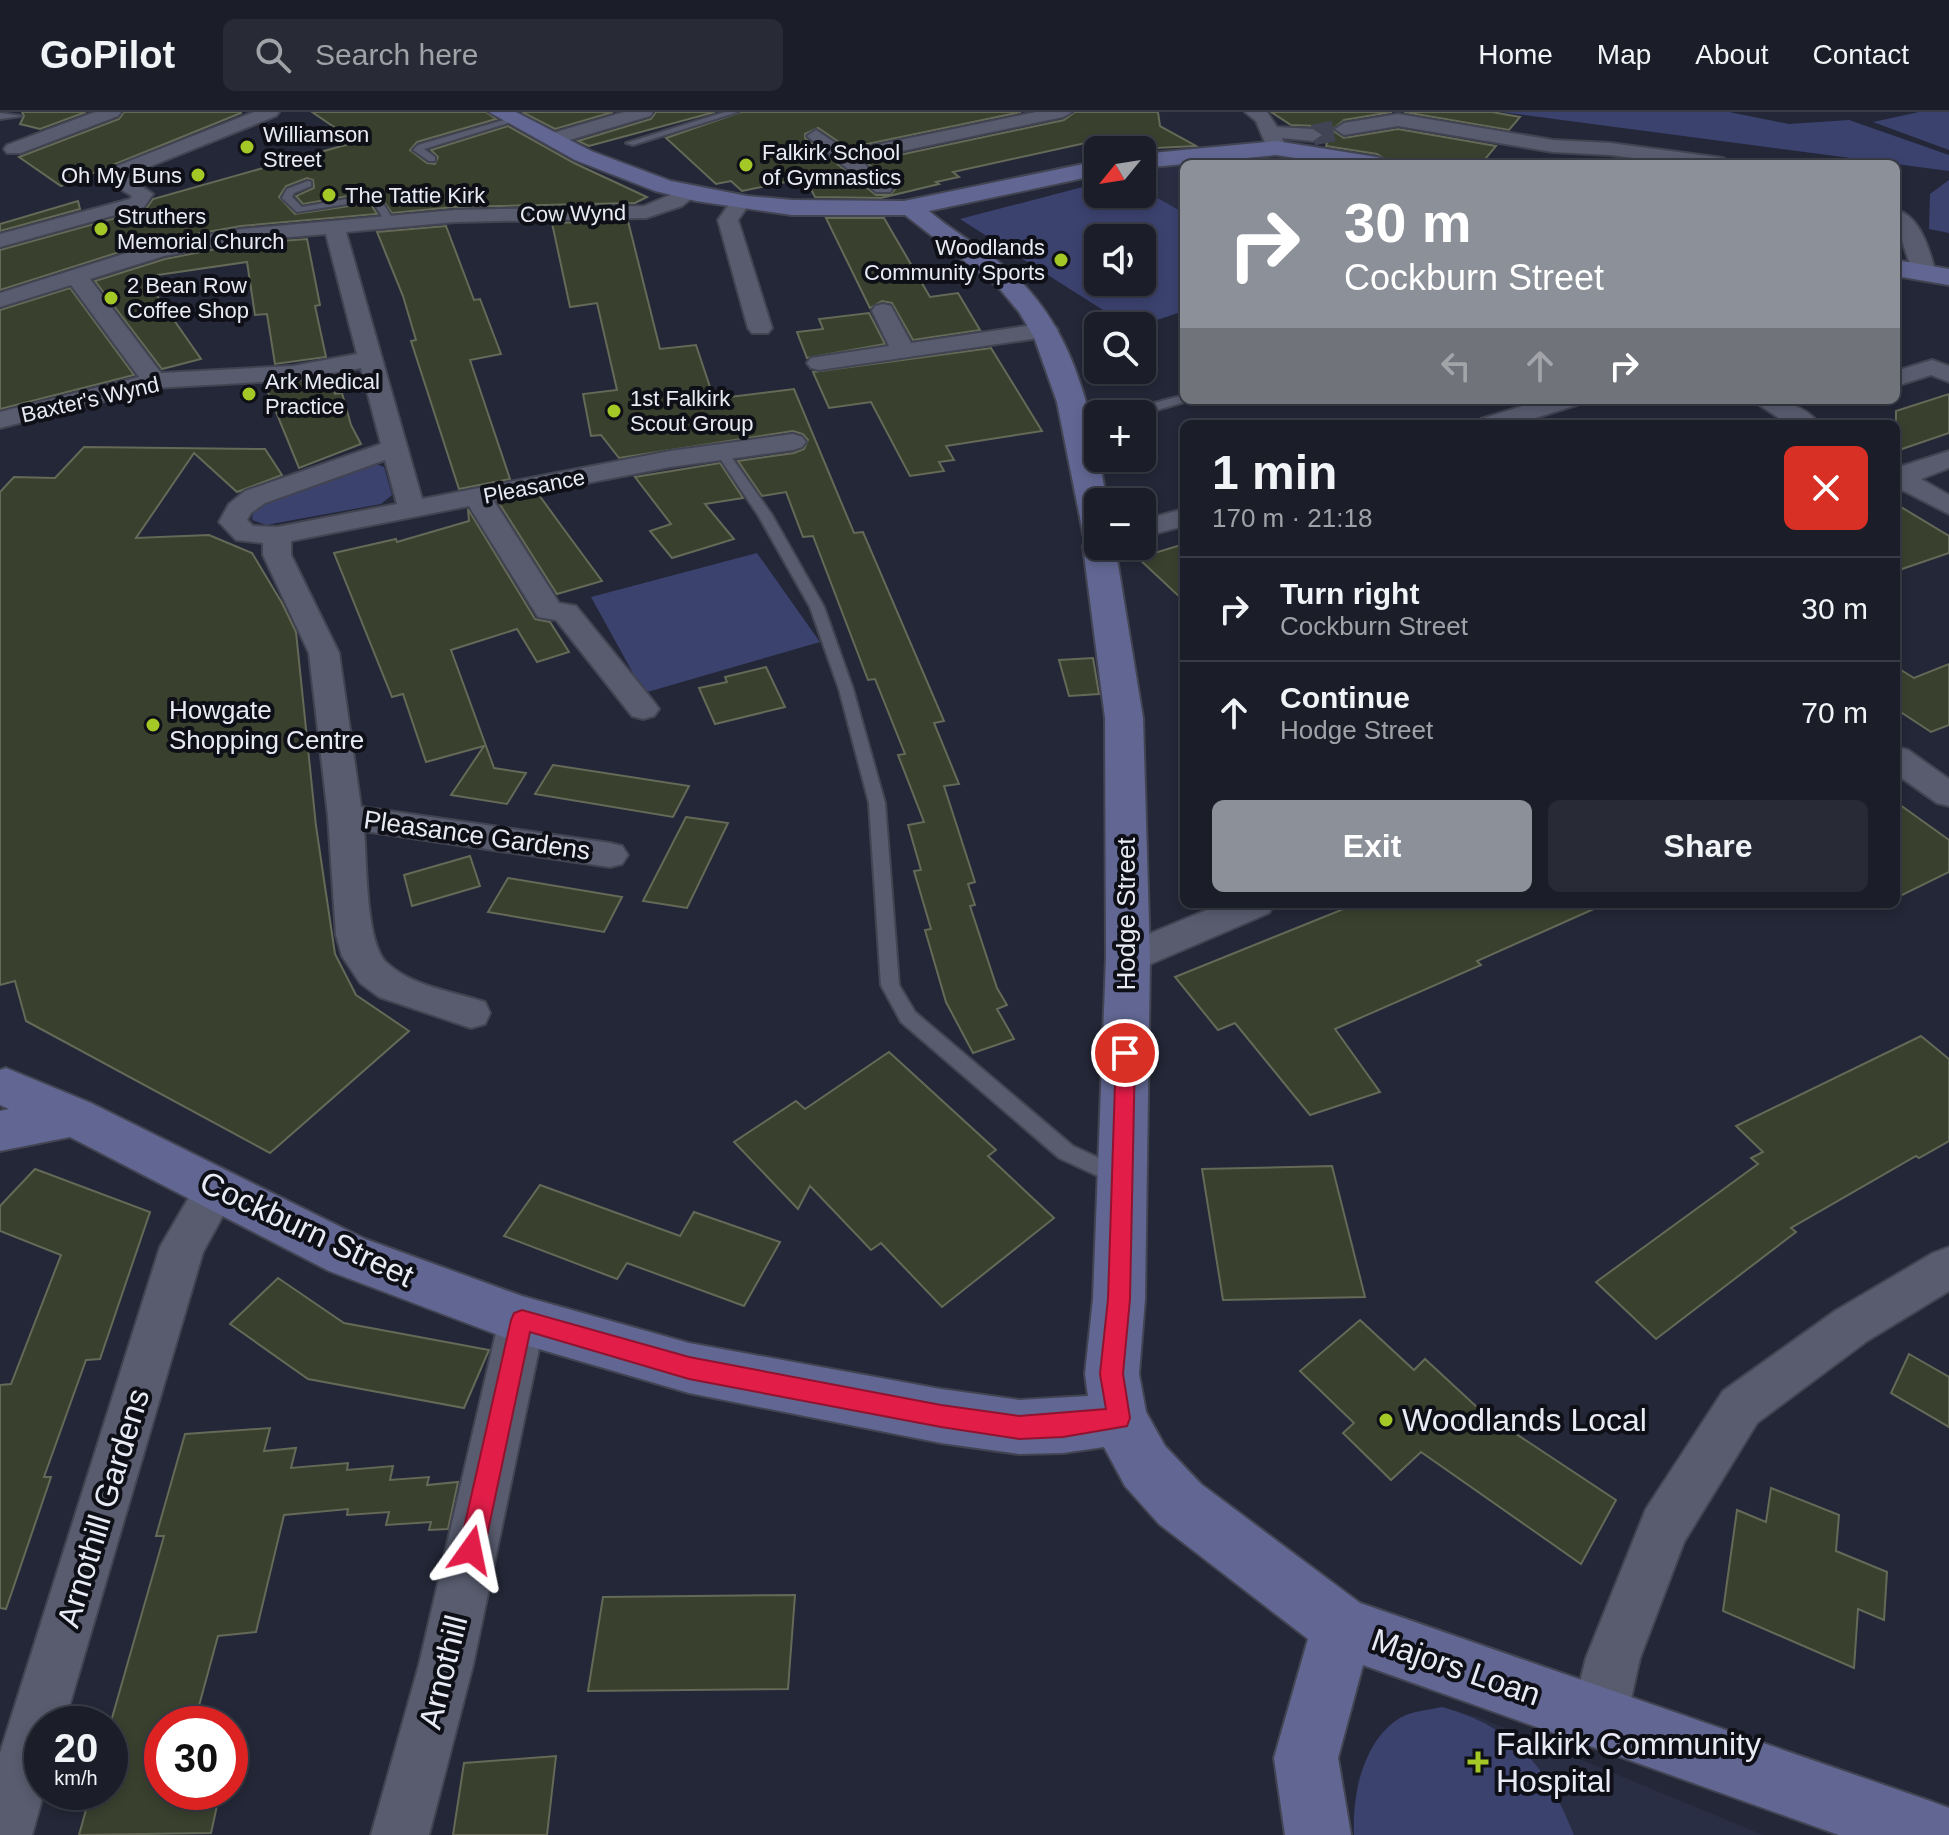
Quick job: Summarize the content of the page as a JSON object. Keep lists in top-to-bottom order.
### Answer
{
  "streets": {
    "main road": ["Hodge Street", "Cockburn Street", "Majors Loan"],
    "street": [
      "Cow Wynd",
      "Baxter's Wynd",
      "Pleasance",
      "Pleasance Gardens",
      "Arnothill Gardens",
      "Arnothill"
    ]
  },
  "crossings": [
    ["Pleasance", "Pleasance Gardens"],
    ["Hodge Street", "Cockburn Street"],
    ["Hodge Street", "Majors Loan"],
    ["Cockburn Street", "Arnothill Gardens"],
    ["Cockburn Street", "Majors Loan"],
    ["Cockburn Street", "Arnothill"]
  ],
  "places": {
    "other": [
      "Williamson Street",
      "Falkirk School of Gymnastics",
      "Oh My Buns",
      "The Tattie Kirk",
      "Struthers Memorial Church",
      "Woodlands Community Sports",
      "2 Bean Row Coffee Shop",
      "Ark Medical Practice",
      "1st Falkirk Scout Group",
      "Howgate Shopping Centre",
      "Woodlands Local"
    ],
    "health": ["Falkirk Community Hospital"]
  },
  "north": "bottom left",
  "page": {
    "header": "GoPilot",
    "search": "Search here",
    "nav": [
      "Home",
      "Map",
      "About",
      "Contact"
    ],
    "map_buttons": ["+", "−"],
    "turn": ["30 m", "Cockburn Street"],
    "heading": ["1 min", "170 m · 21:18"],
    "list": [
      {
        "name": "Turn right",
        "note": "Cockburn Street",
        "value": "30 m"
      },
      {
        "name": "Continue",
        "note": "Hodge Street",
        "value": "70 m"
      }
    ],
    "buttons": ["Exit", "Share"],
    "speed": "20 km/h",
    "limit": "30"
  }
}
